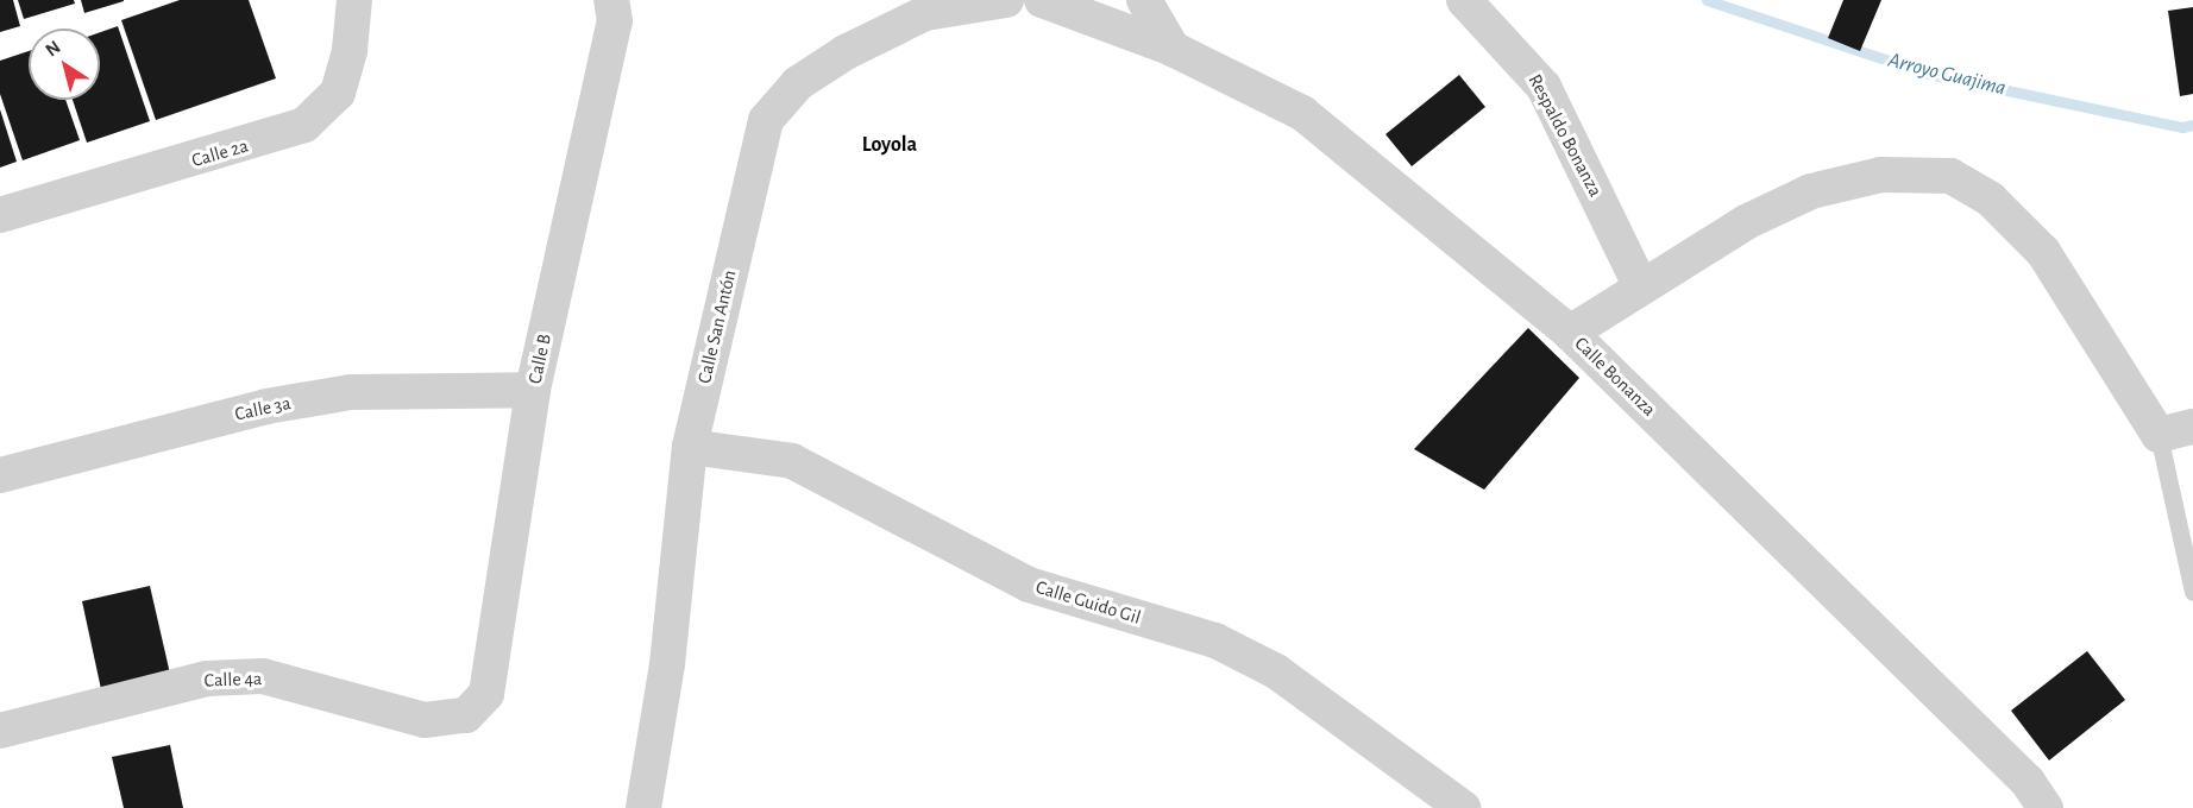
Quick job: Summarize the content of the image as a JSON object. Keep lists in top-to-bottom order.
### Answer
{
  "streets": {
    "street": [
      "Respaldo Bonanza",
      "Calle 2a",
      "Calle San Antón",
      "Calle B",
      "Calle Bonanza",
      "Calle 3a",
      "Calle Guido Gil",
      "Calle 4a"
    ]
  },
  "crossings": [
    ["Calle San Antón", "Calle Guido Gil"],
    ["Calle B", "Calle 3a"],
    ["Calle B", "Calle 4a"]
  ],
  "districts": ["Loyola"],
  "water": ["Arroyo Guajima"],
  "north": "top left"
}
